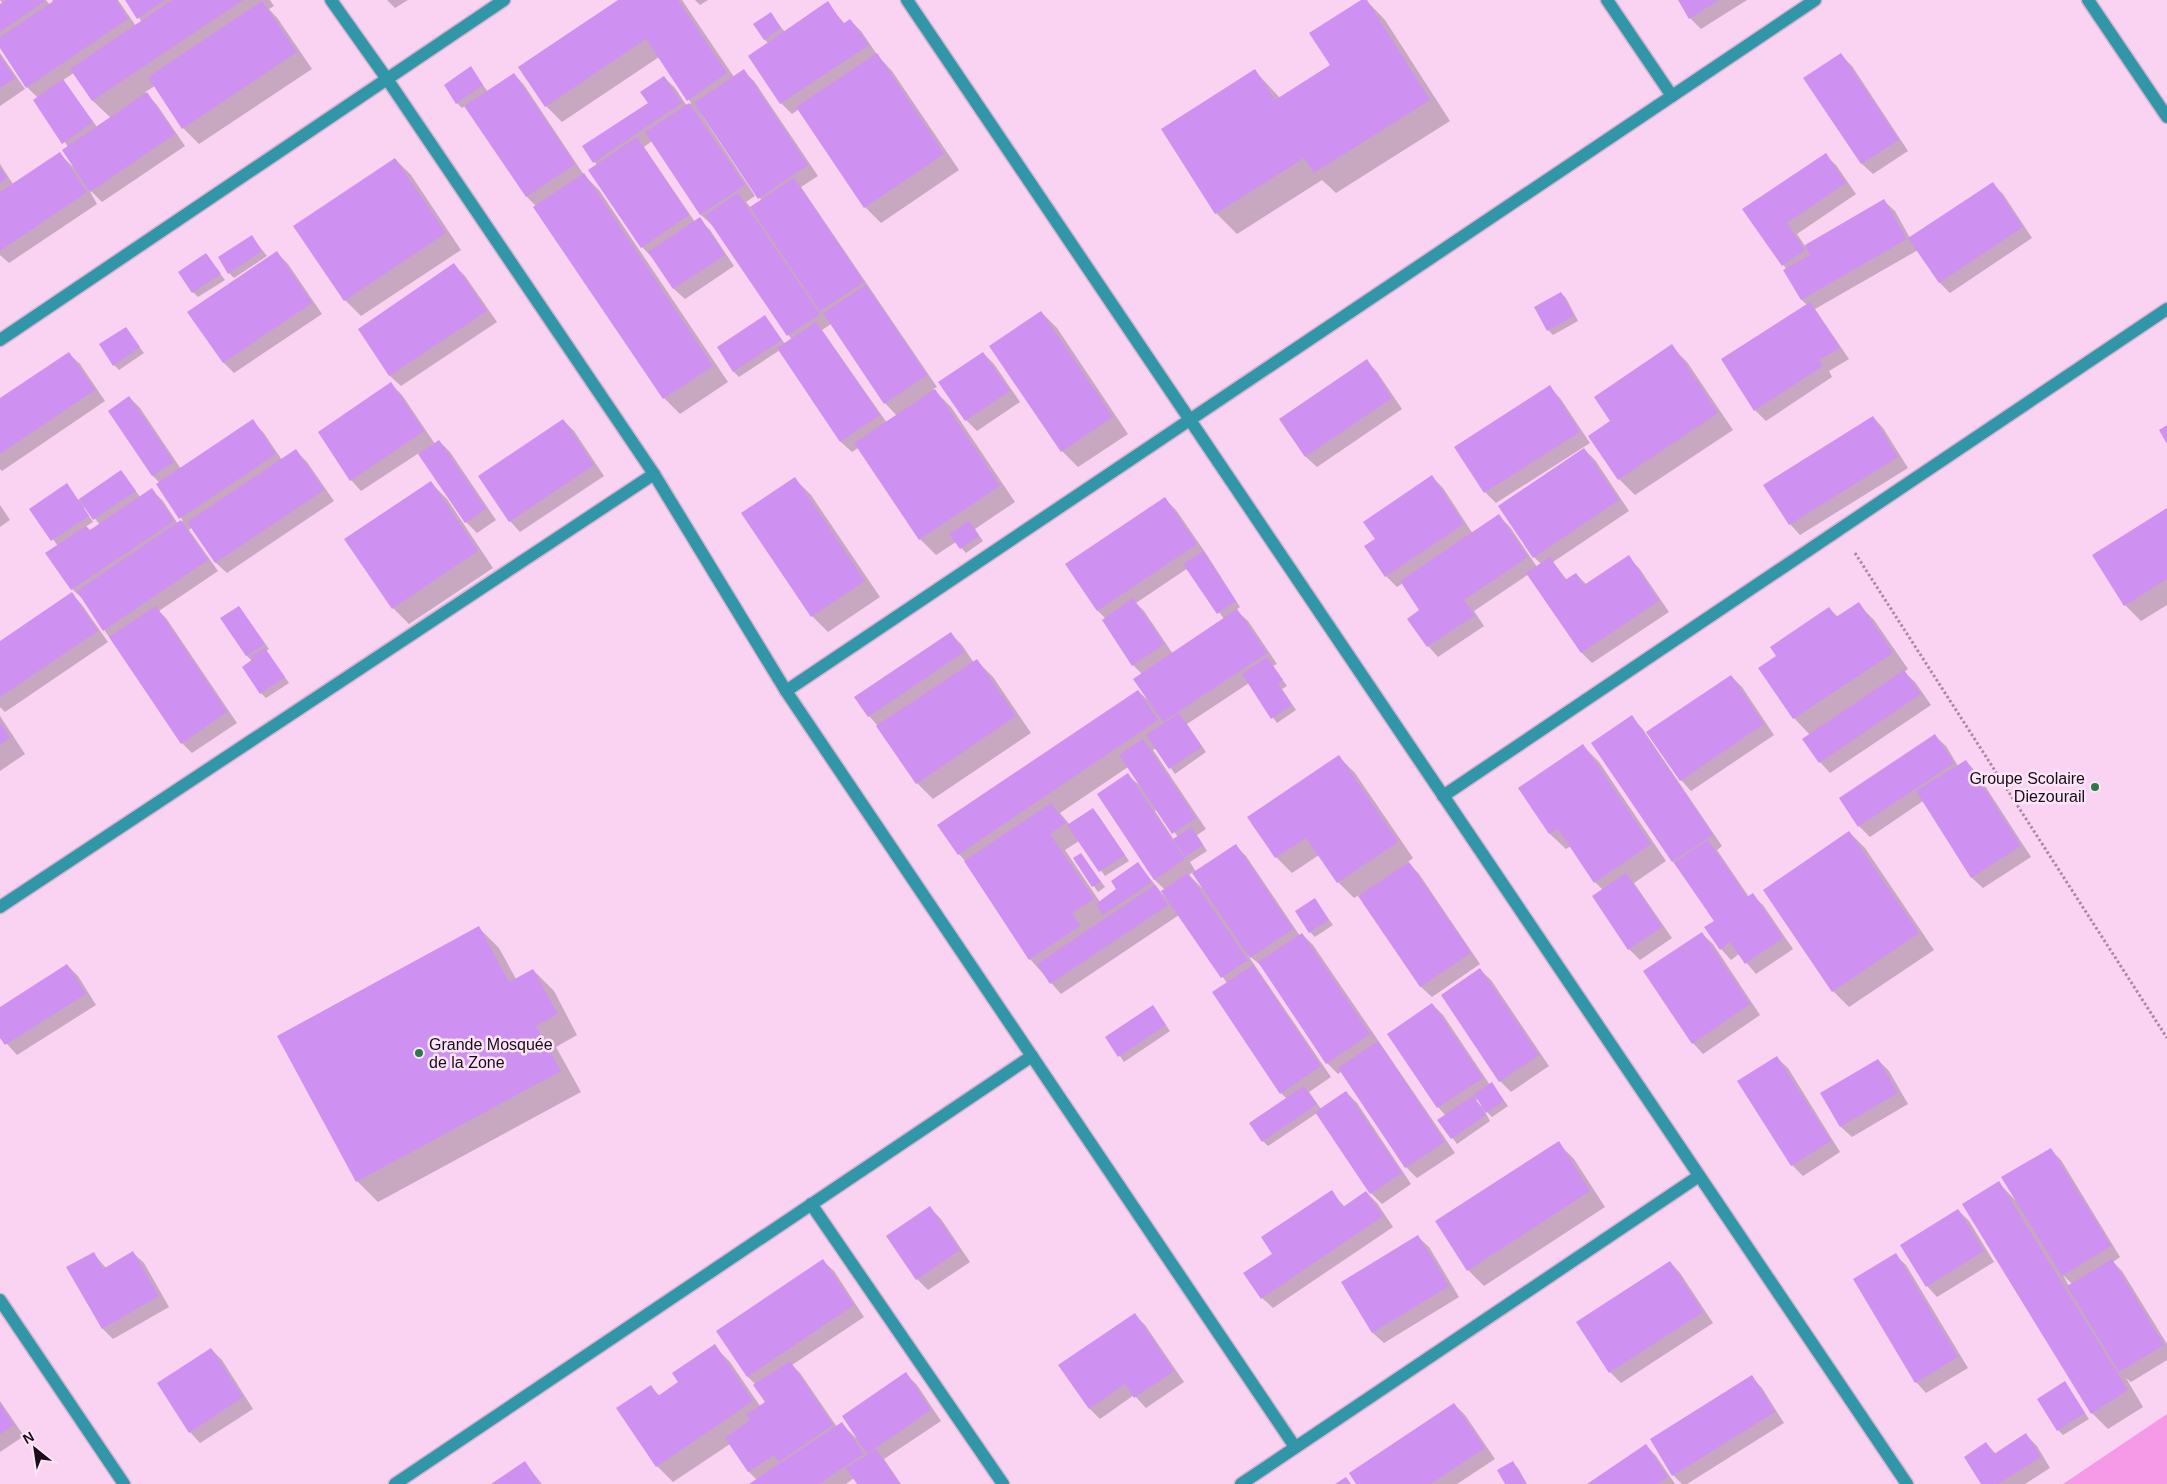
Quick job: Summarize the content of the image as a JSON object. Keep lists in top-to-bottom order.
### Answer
{
  "places": ["Groupe Scolaire Diezourail", "Grande Mosquée de la Zone"],
  "north": "top left"
}
